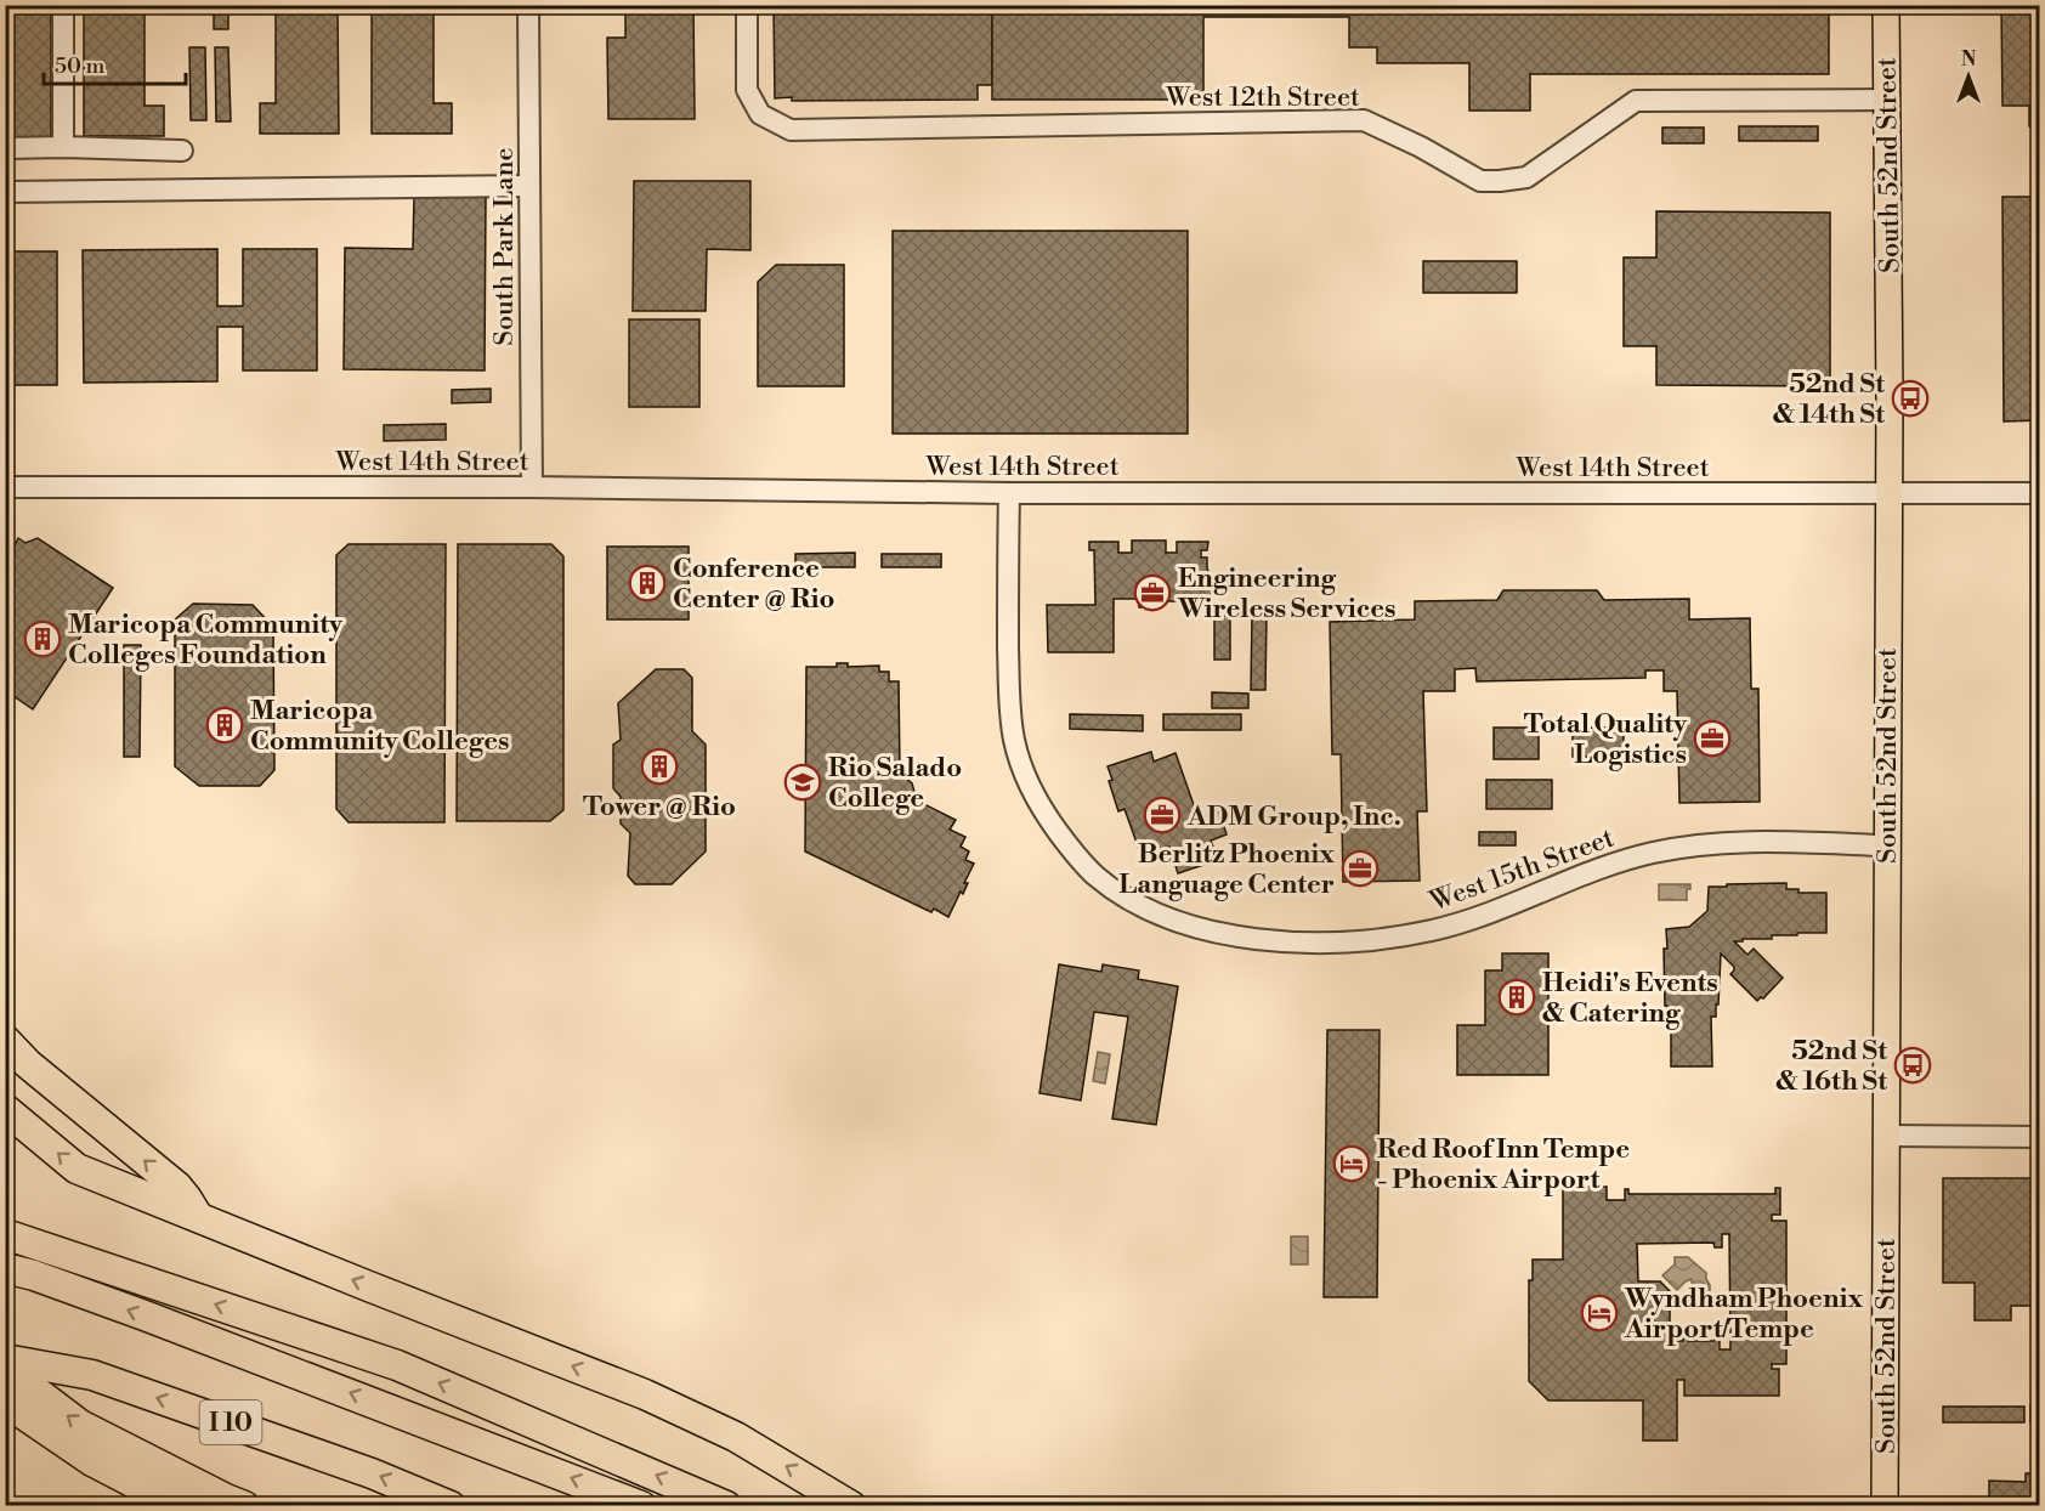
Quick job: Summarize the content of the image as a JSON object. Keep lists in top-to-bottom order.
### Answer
{
  "streets": {
    "highway": ["I 10"],
    "main road": ["South 52nd Street"],
    "street": [
      "West 12th Street",
      "South Park Lane",
      "West 14th Street",
      "West 15th Street"
    ]
  },
  "crossings": [
    ["West 12th Street", "South 52nd Street"],
    ["South 52nd Street", "West 14th Street"],
    ["South 52nd Street", "West 15th Street"],
    ["South Park Lane", "West 14th Street"],
    ["West 14th Street", "West 15th Street"]
  ],
  "places": {
    "bus stop": ["52nd St & 14th St", "52nd St & 16th St"],
    "building": [
      "Conference Center @ Rio",
      "Maricopa Community Colleges Foundation",
      "Maricopa Community Colleges",
      "Tower @ Rio",
      "Heidi's Events & Catering"
    ],
    "office": [
      "Engineering Wireless Services",
      "Total Quality Logistics",
      "ADM Group, Inc.",
      "Berlitz Phoenix Language Center"
    ],
    "school or university": ["Rio Salado College"],
    "hotel": ["Red Roof Inn Tempe - Phoenix Airport", "Wyndham Phoenix Airport/Tempe"]
  },
  "scale_bar": "50 m",
  "north": "top"
}
